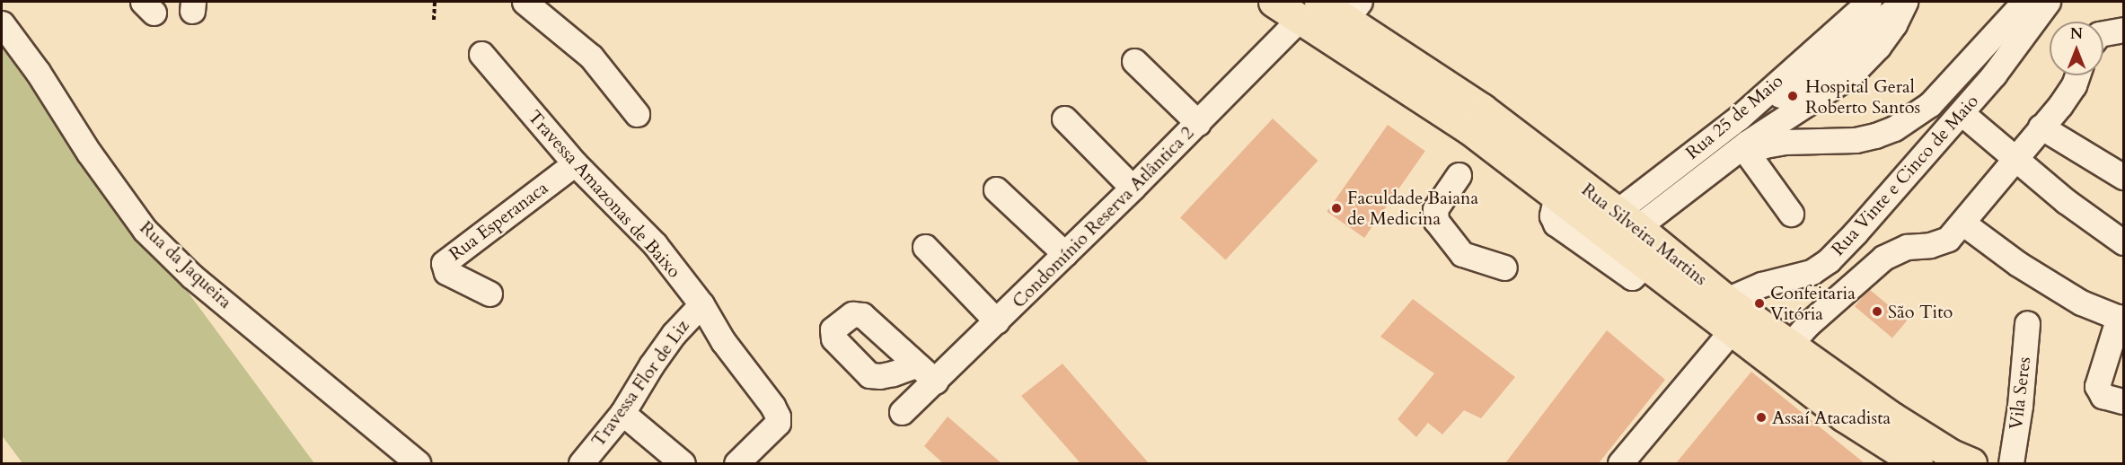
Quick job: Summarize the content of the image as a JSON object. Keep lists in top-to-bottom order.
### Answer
{
  "streets": {
    "main road": ["Rua Silveira Martins"],
    "street": [
      "Rua 25 de Maio",
      "Rua Vinte e Cinco de Maio",
      "Travessa Amazonas de Baixo",
      "Condomínio Reserva Atlântica 2",
      "Rua Esperanaca",
      "Rua da Jaqueira",
      "Travessa Flor de Liz",
      "Vila Seres"
    ]
  },
  "crossings": [
    ["Rua 25 de Maio", "Rua Silveira Martins"],
    ["Rua Vinte e Cinco de Maio", "Rua Silveira Martins"],
    ["Travessa Amazonas de Baixo", "Rua Esperanaca"],
    ["Travessa Amazonas de Baixo", "Travessa Flor de Liz"],
    ["Condomínio Reserva Atlântica 2", "Rua Silveira Martins"]
  ],
  "places": [
    "Hospital Geral Roberto Santos",
    "Faculdade Baiana de Medicina",
    "Confeitaria Vitória",
    "São Tito",
    "Assaí Atacadista"
  ],
  "north": "top"
}
